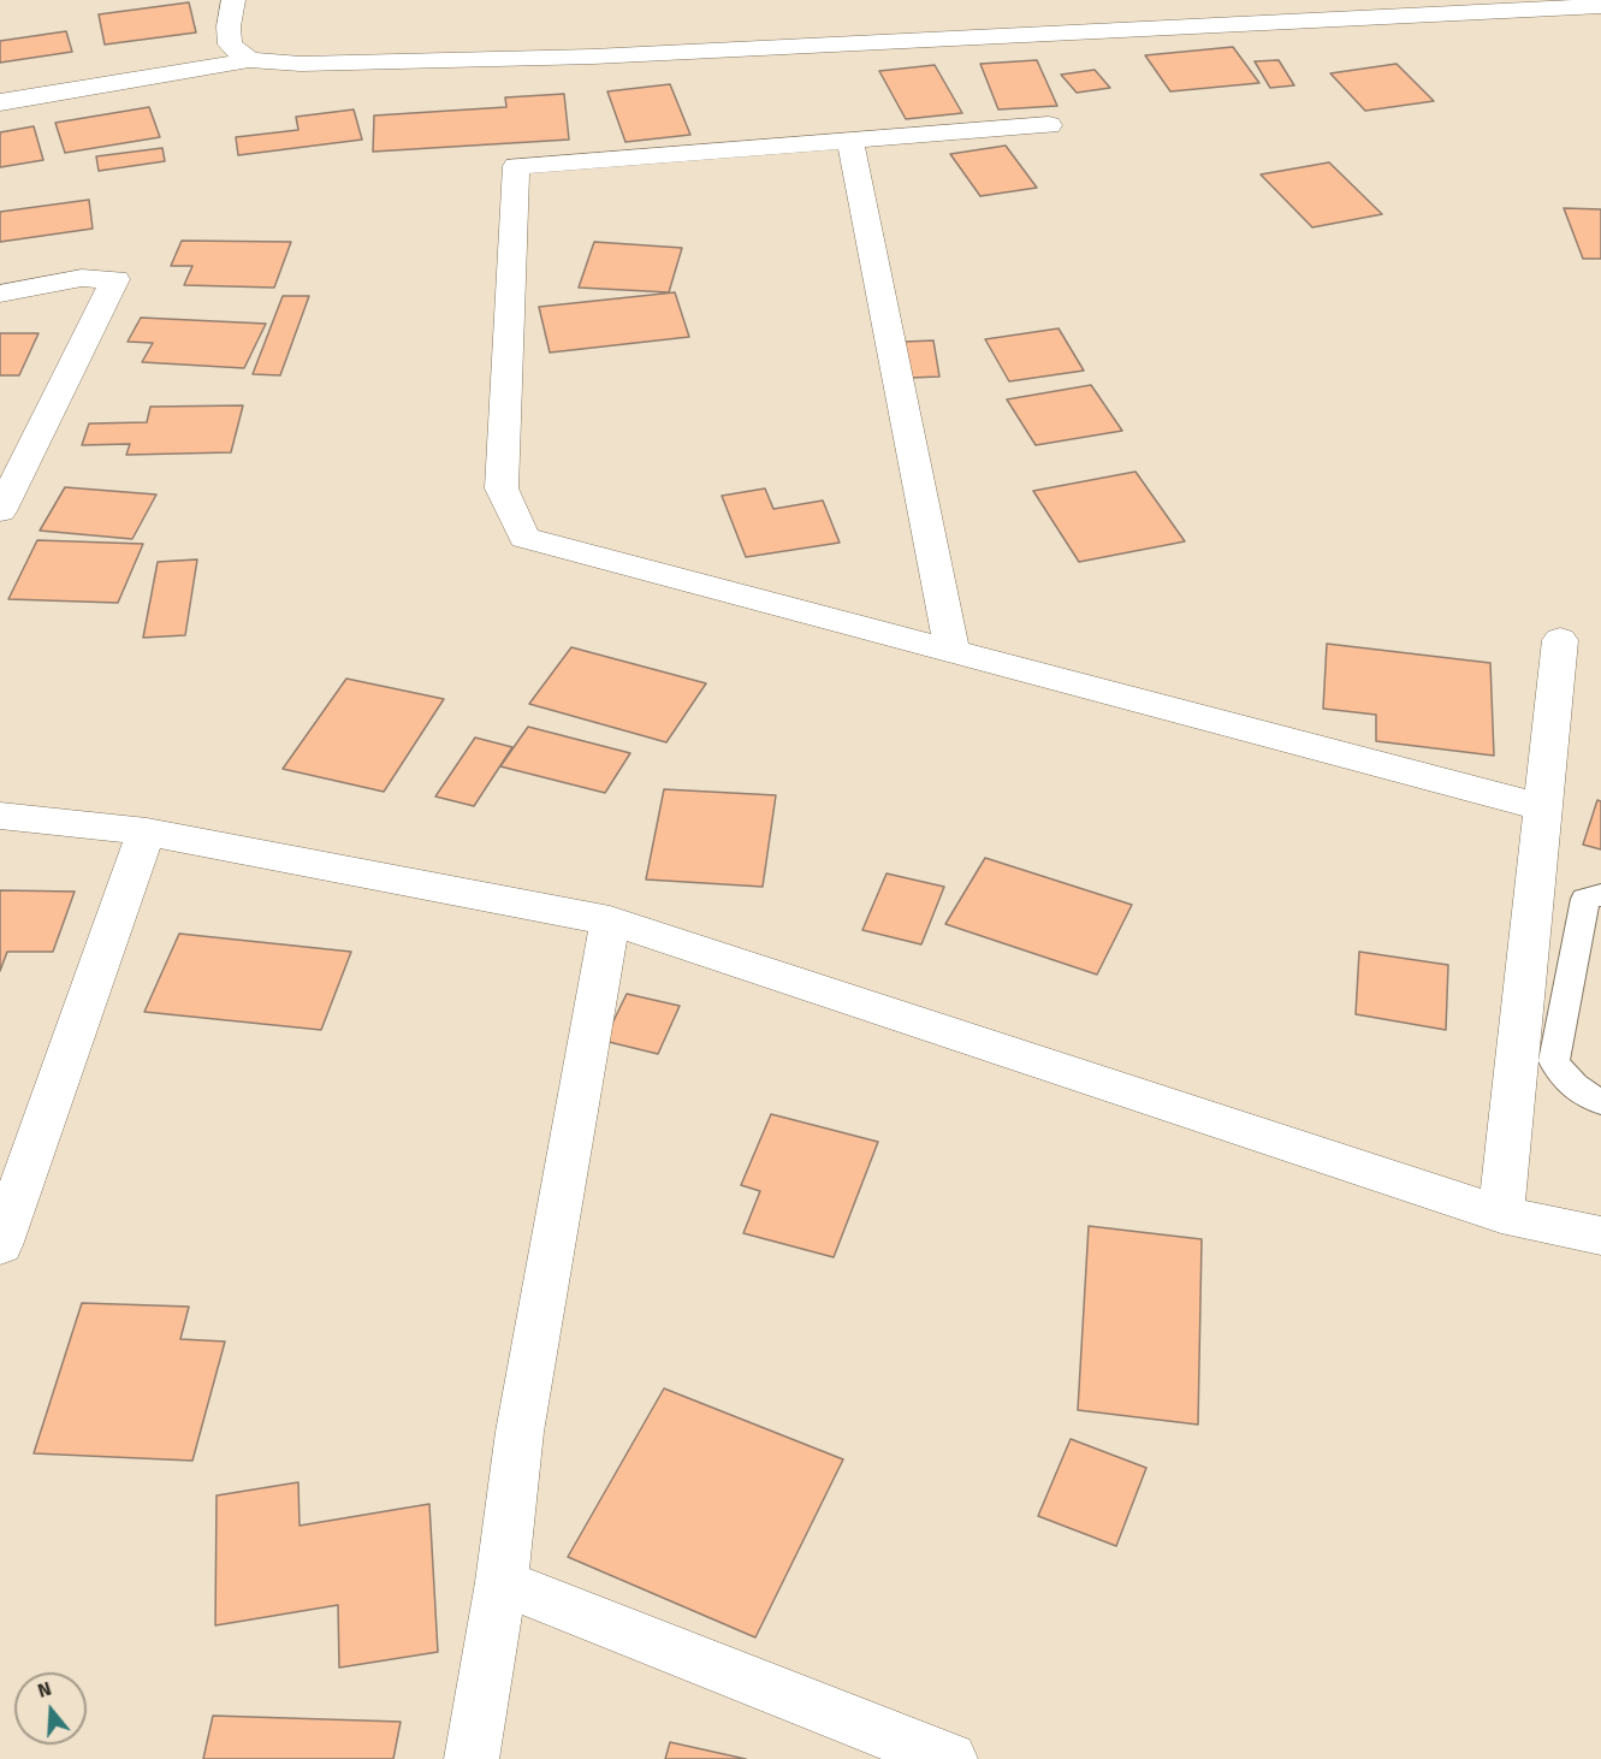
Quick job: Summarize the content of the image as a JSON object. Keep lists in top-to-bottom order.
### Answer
{
  "north": "top"
}
